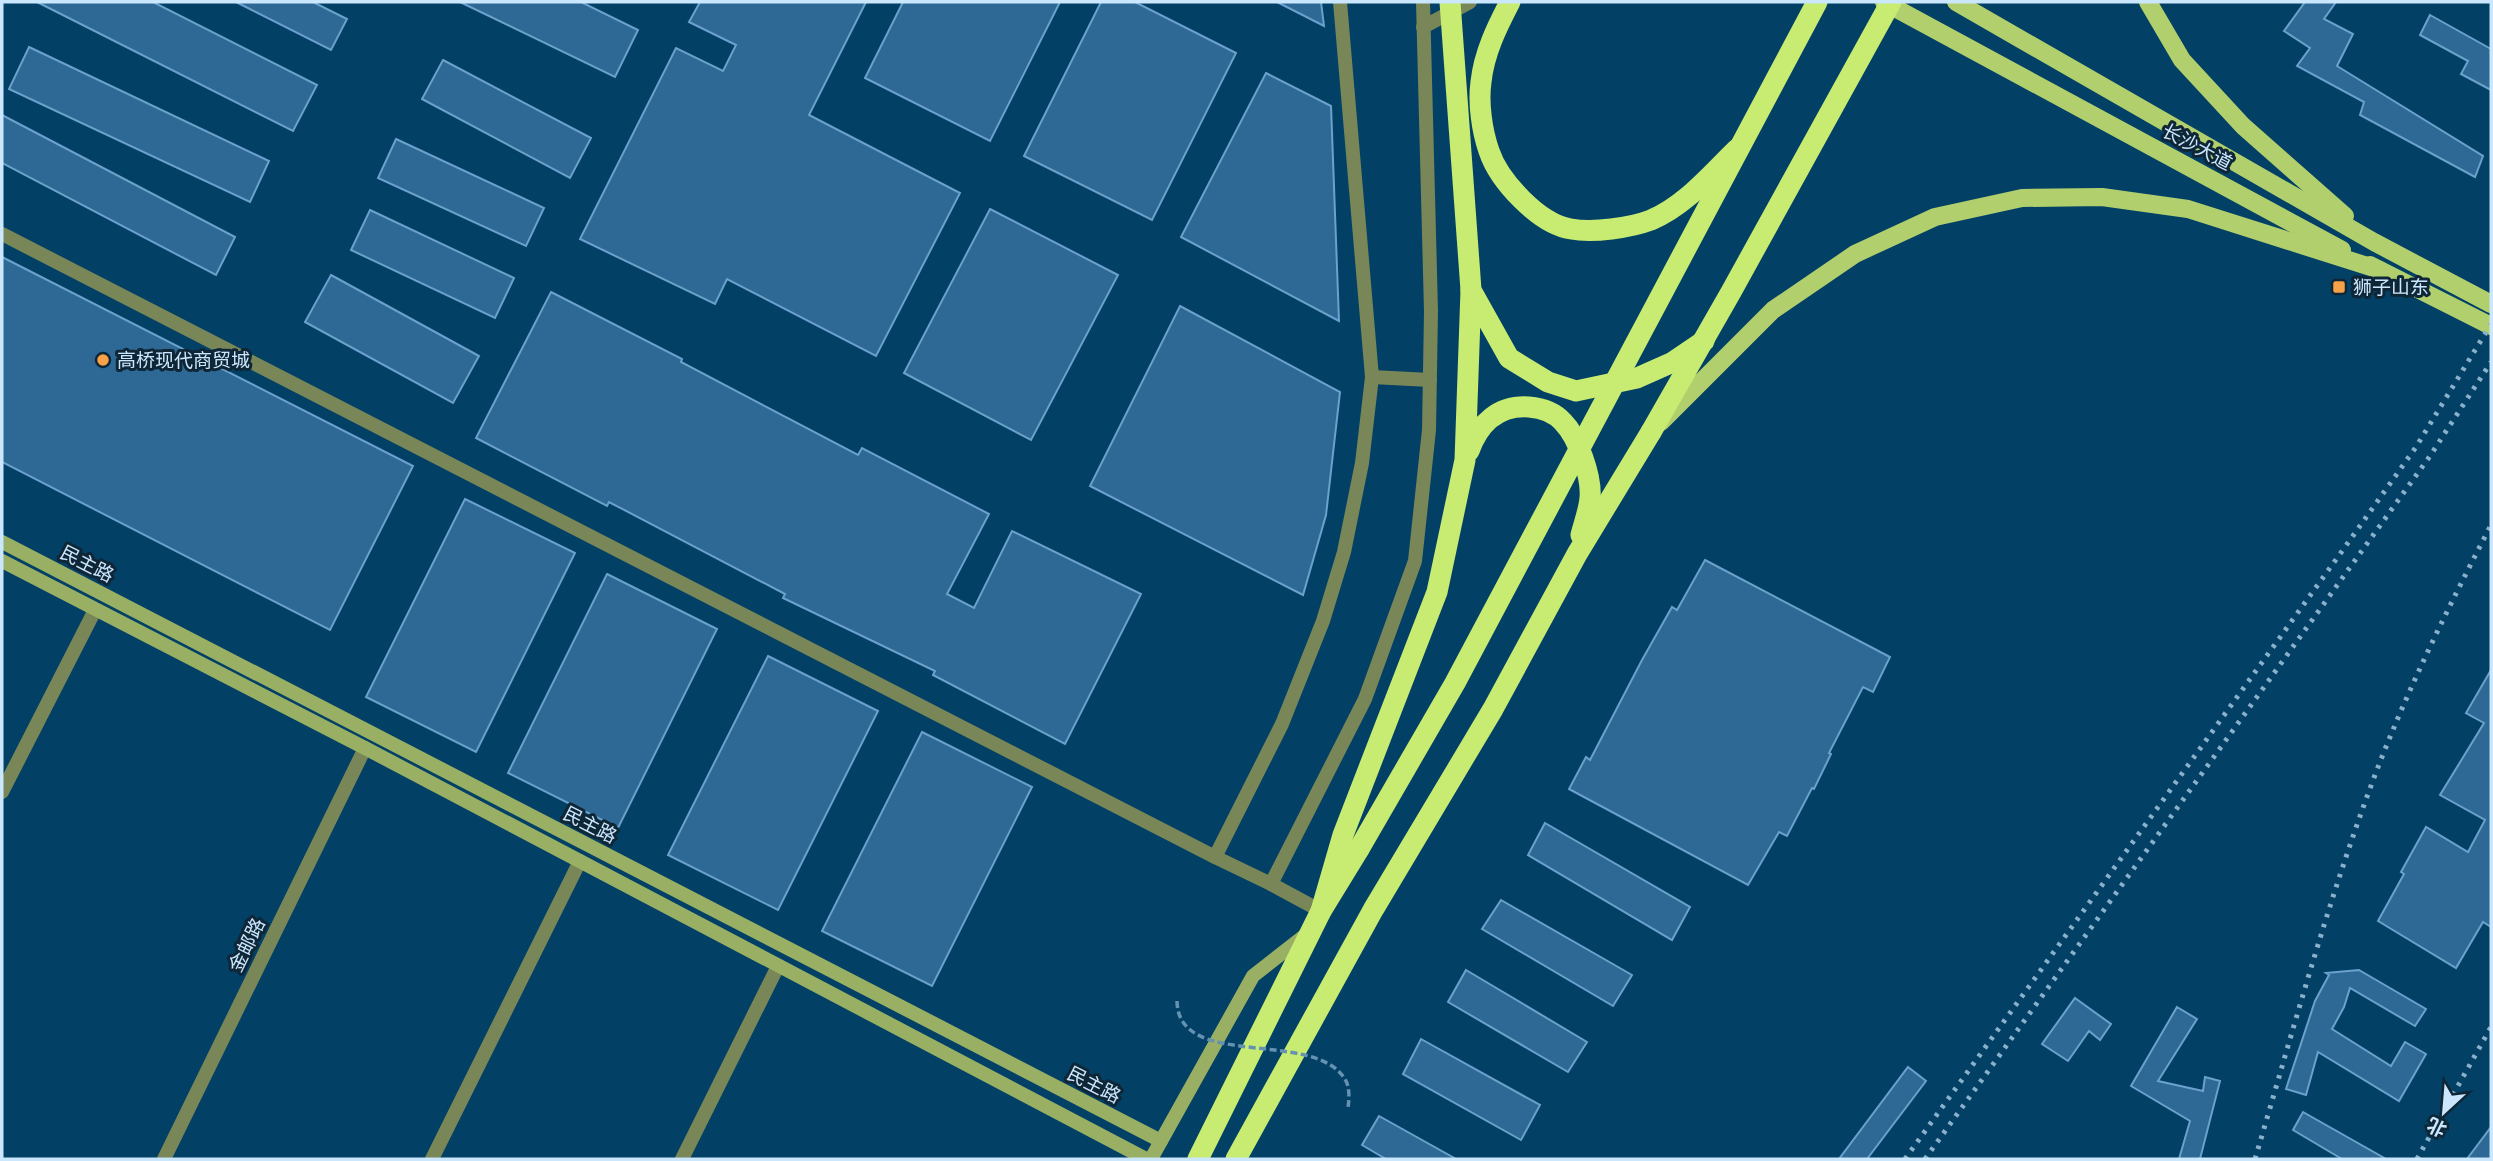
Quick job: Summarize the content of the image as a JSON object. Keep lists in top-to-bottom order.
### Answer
{
  "streets": {
    "main road": ["长沙大道"],
    "street": ["民主路", "金邮路"]
  },
  "crossings": [
    ["民主路", "金邮路"]
  ],
  "places": {
    "transit": ["狮子山东"],
    "other": ["高桥现代商贸城"]
  },
  "north": "bottom left"
}
